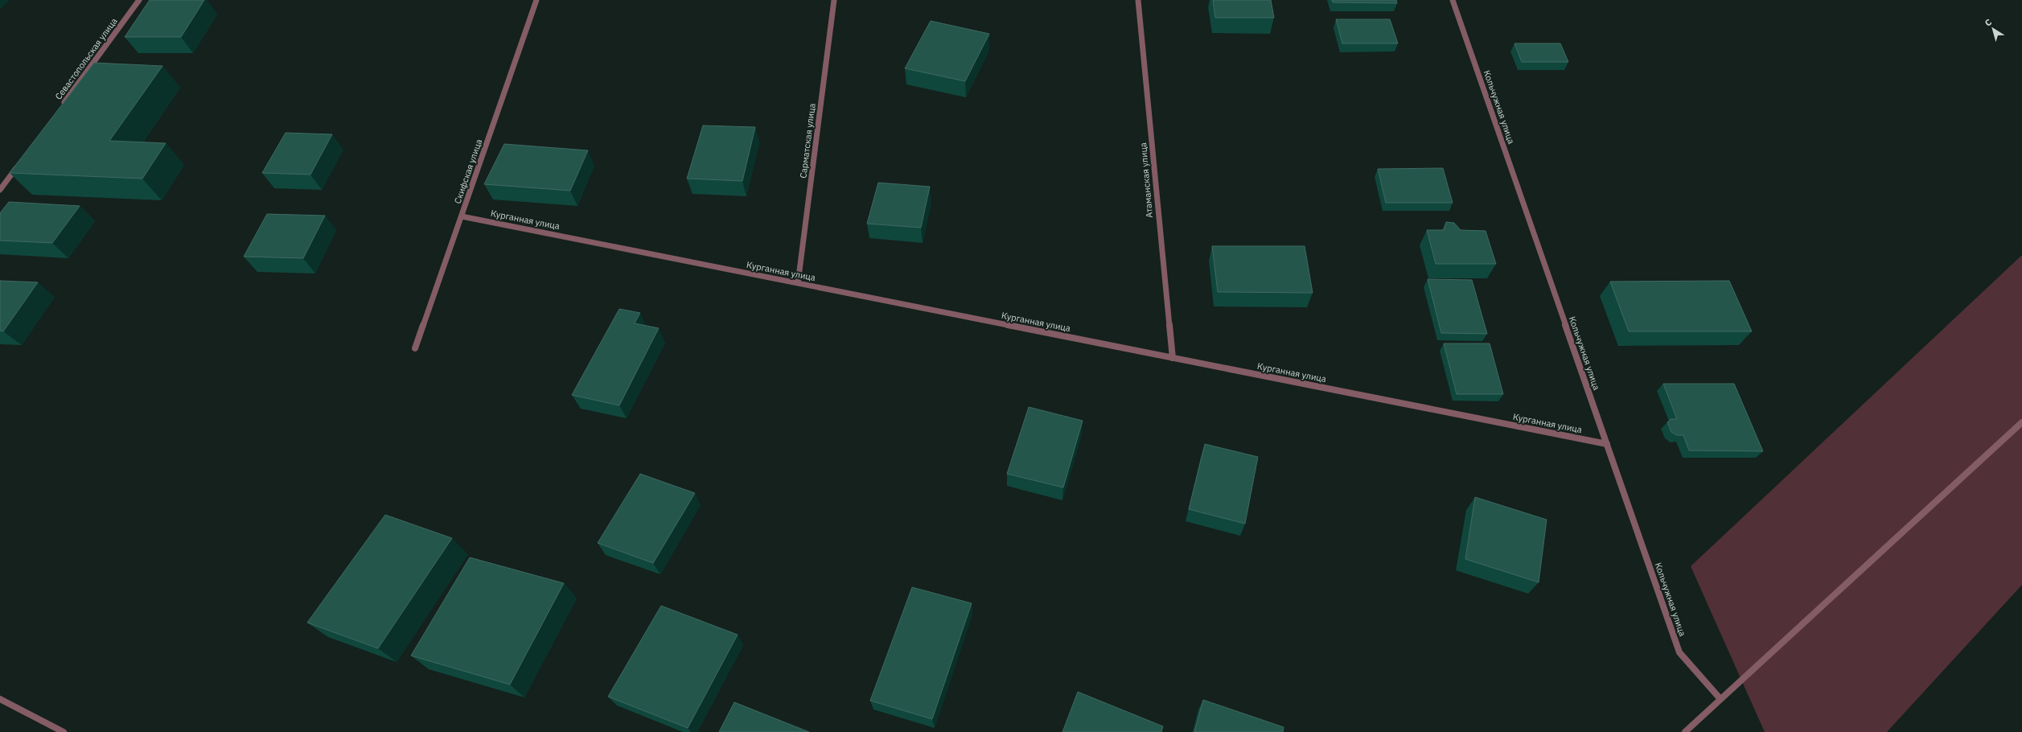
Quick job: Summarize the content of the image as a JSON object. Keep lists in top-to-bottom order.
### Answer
{
  "streets": {
    "street": [
      "Севастопольская улица",
      "Кольчужная улица",
      "Сарматская улица",
      "Скифская улица",
      "Атаманская улица",
      "Курганная улица"
    ]
  },
  "crossings": [
    ["Кольчужная улица", "Курганная улица"],
    ["Сарматская улица", "Курганная улица"],
    ["Скифская улица", "Курганная улица"],
    ["Атаманская улица", "Курганная улица"]
  ],
  "north": "top left"
}
